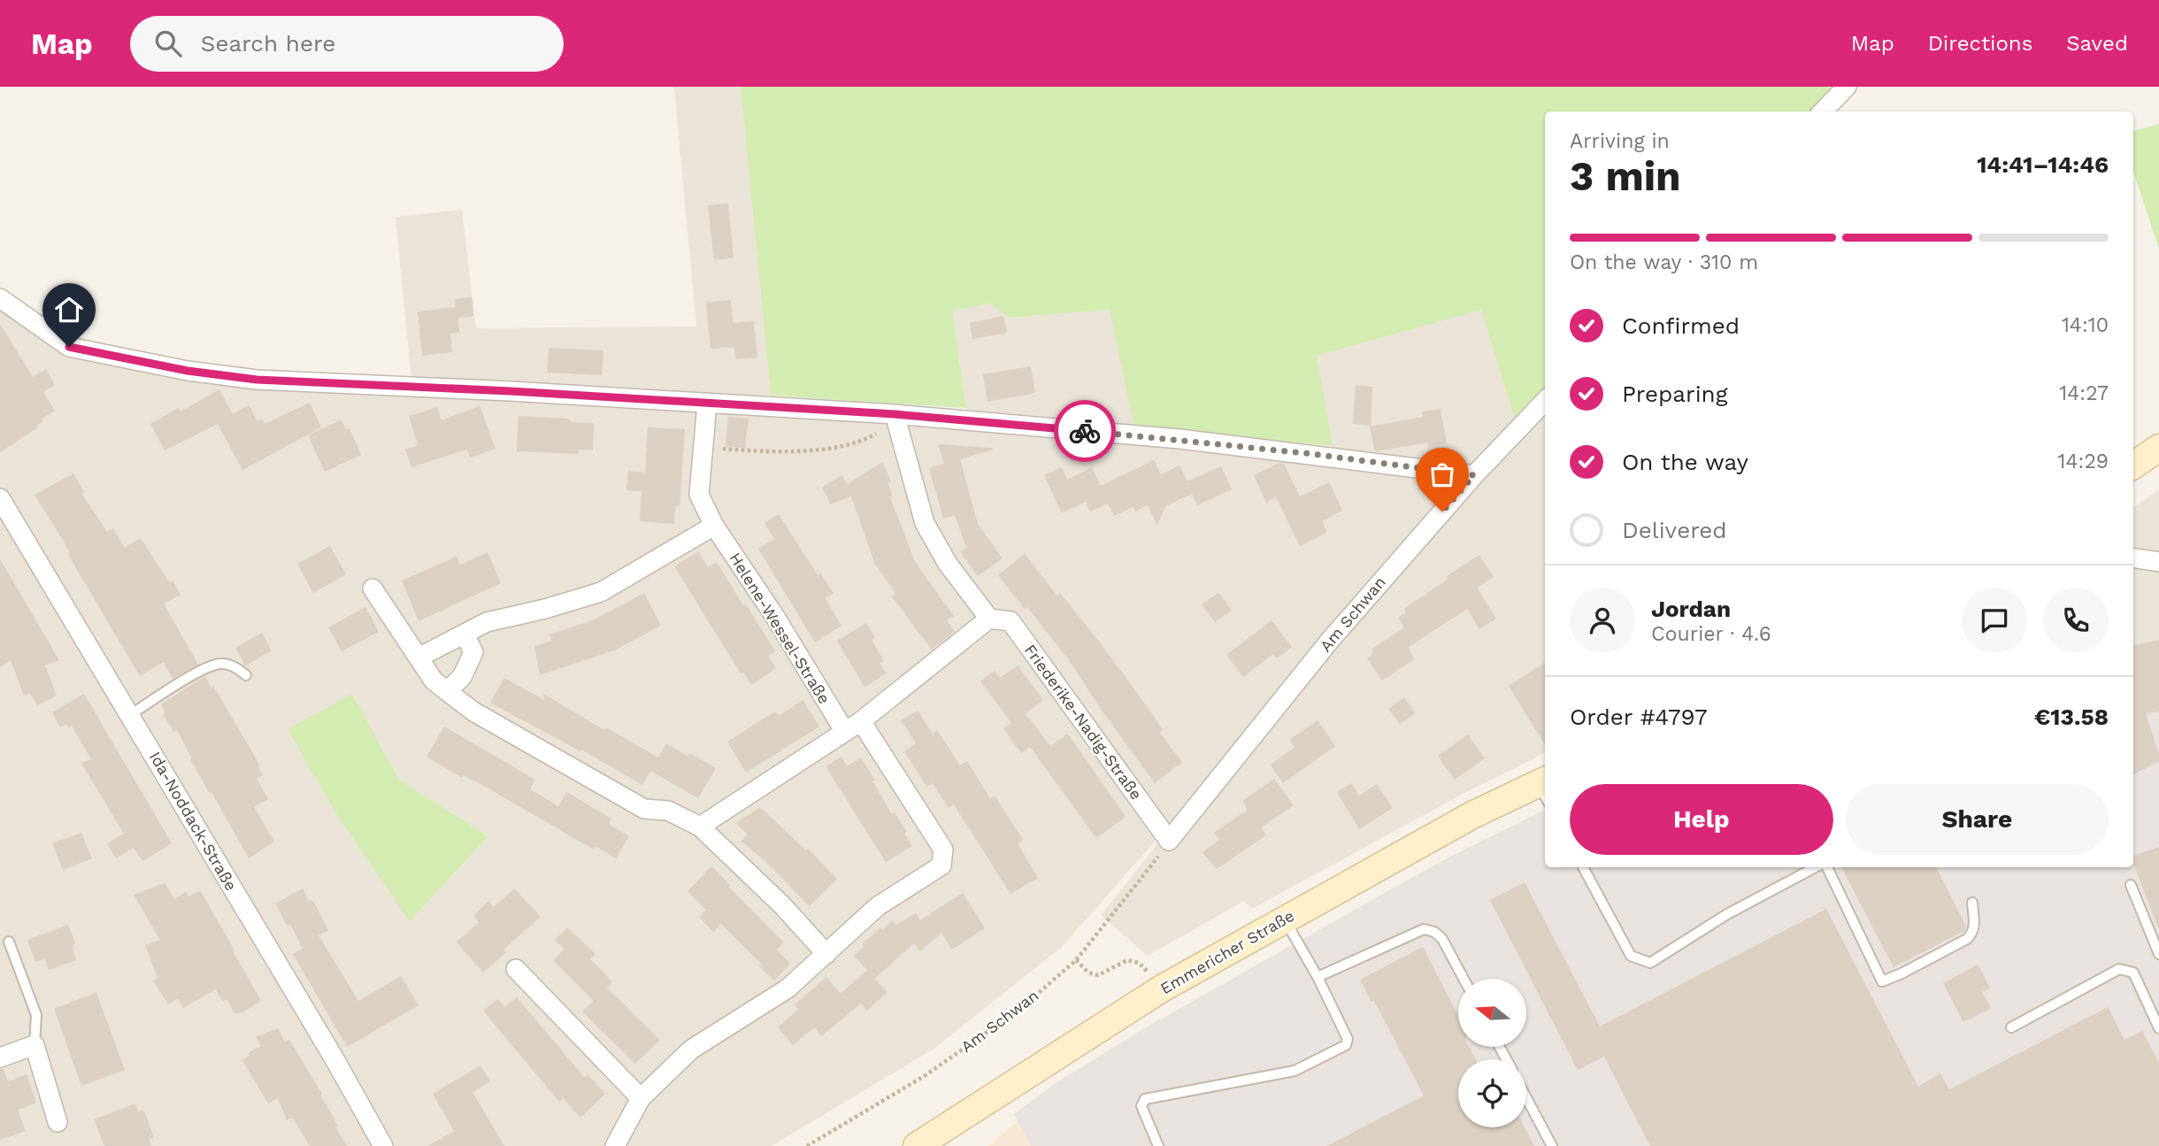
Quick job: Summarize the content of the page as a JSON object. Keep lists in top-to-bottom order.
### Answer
{
  "streets": {
    "main road": ["Emmericher Straße"],
    "street": [
      "Am Schwan",
      "Helene-Wessel-Straße",
      "Friederike-Nadig-Straße",
      "Ida-Noddack-Straße"
    ]
  },
  "crossings": [
    ["Am Schwan", "Friederike-Nadig-Straße"]
  ],
  "north": "left",
  "page": {
    "header": "Map",
    "search": "Search here",
    "nav": ["Map", "Directions", "Saved"],
    "heading": ["3 min", "Arriving in", "14:41–14:46"],
    "panel": [
      "Jordan",
      "Courier · 4.6",
      "Order #4797",
      "€13.58"
    ],
    "bar": "On the way · 310 m",
    "list": [
      ["Confirmed", "14:10"],
      ["Preparing", "14:27"],
      ["On the way", "14:29"],
      "Delivered"
    ],
    "buttons": ["Help", "Share"]
  }
}
